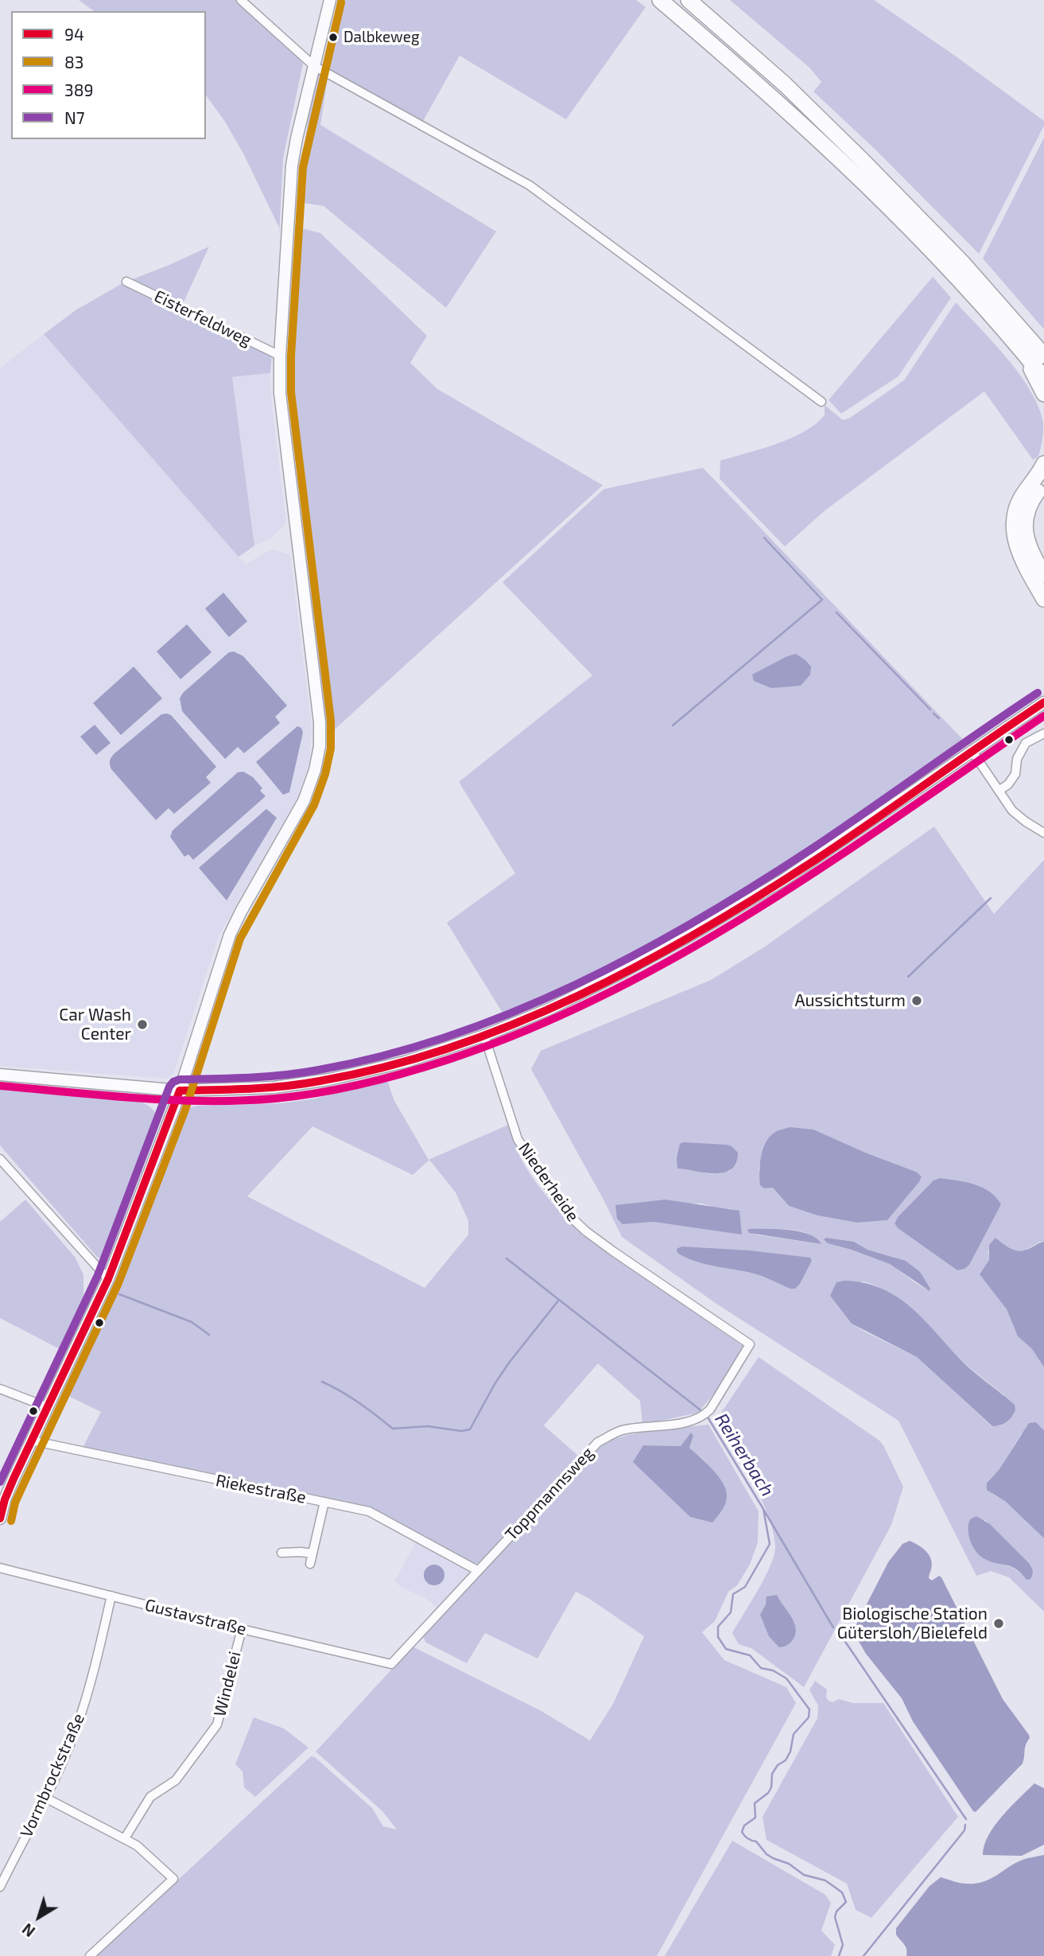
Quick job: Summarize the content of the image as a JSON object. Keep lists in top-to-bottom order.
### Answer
{
  "streets": {
    "street": [
      "Eisterfeldweg",
      "Niederheide",
      "Riekestraße",
      "Toppmannsweg",
      "Gustavstraße",
      "Windelei",
      "Vormbrockstraße"
    ]
  },
  "crossings": [
    ["Niederheide", "Toppmannsweg"],
    ["Riekestraße", "Toppmannsweg"],
    ["Toppmannsweg", "Gustavstraße"],
    ["Gustavstraße", "Windelei"],
    ["Gustavstraße", "Vormbrockstraße"]
  ],
  "water": ["Reiherbach"],
  "places": [
    "Dalbkeweg",
    "Aussichtsturm",
    "Car Wash Center",
    "Biologische Station Gütersloh/Bielefeld"
  ],
  "lines": [
    "transit line 83",
    "transit line N7",
    "transit line 94",
    "transit line 389"
  ],
  "legend": [
    "94",
    "83",
    "389",
    "N7"
  ],
  "north": "bottom left"
}
